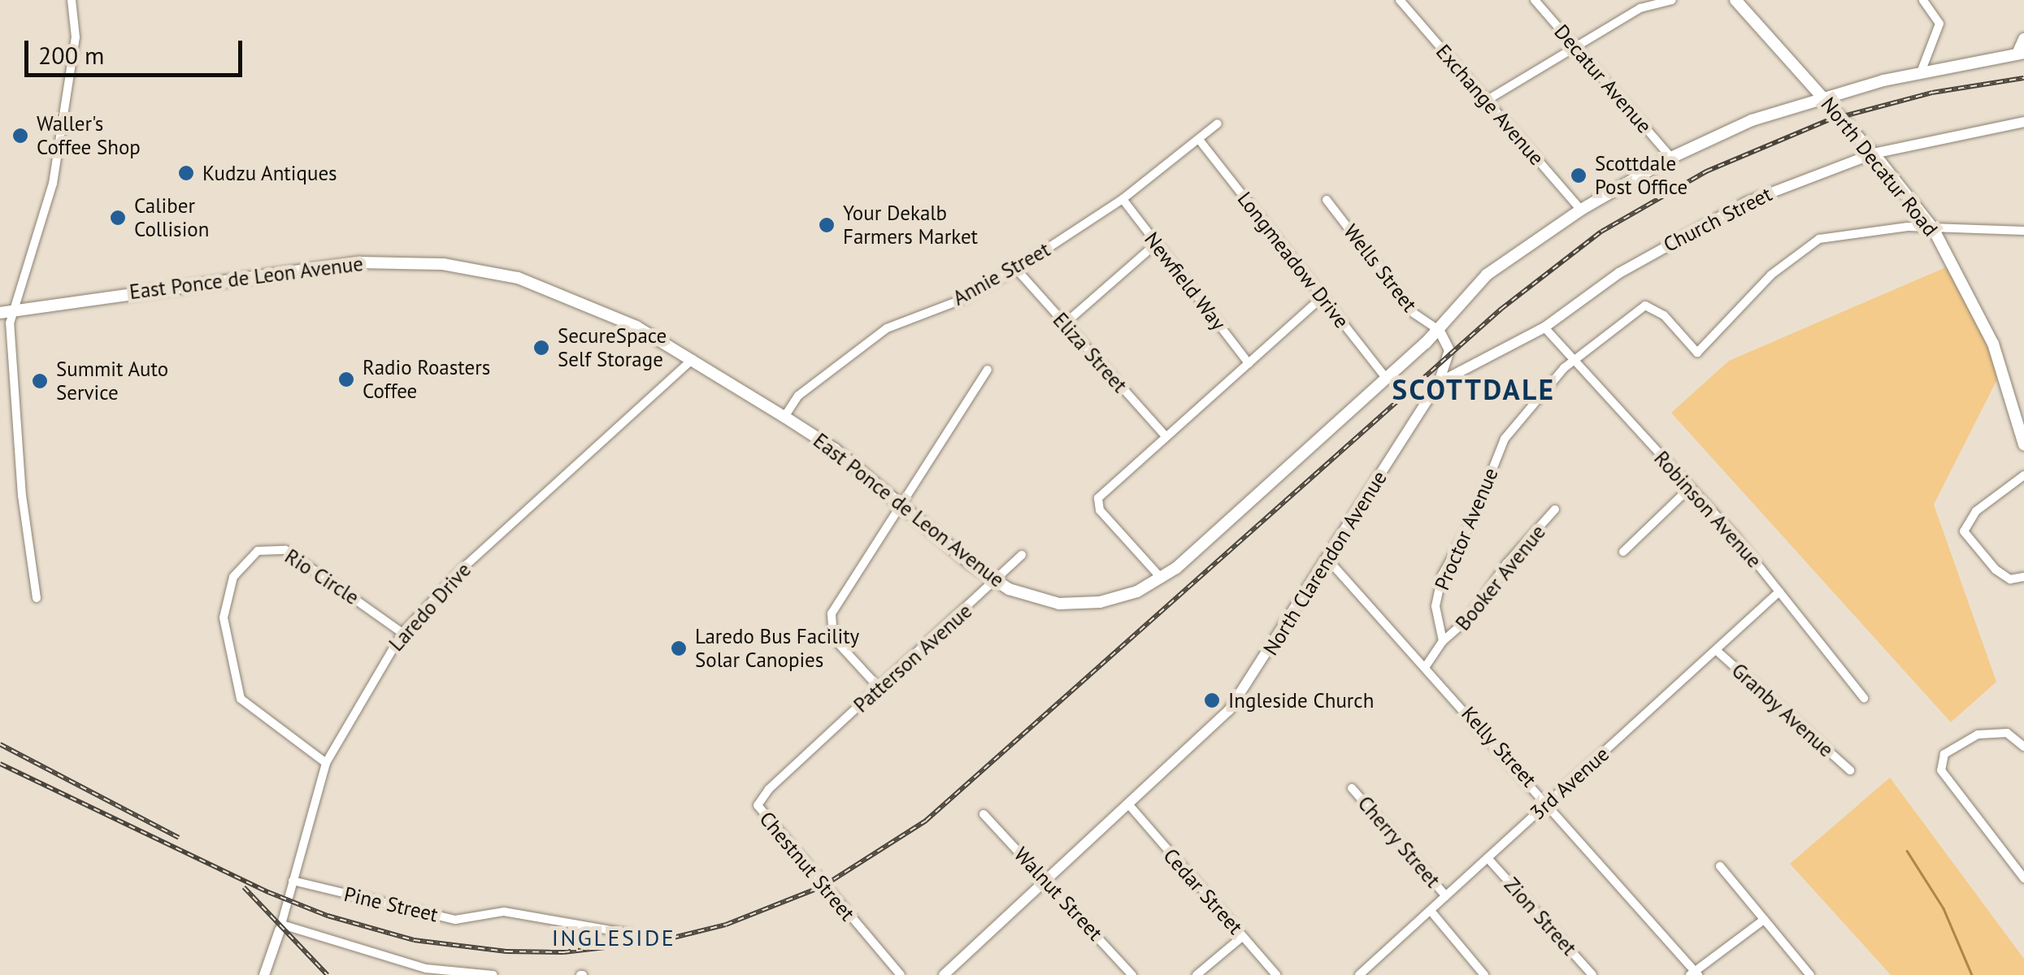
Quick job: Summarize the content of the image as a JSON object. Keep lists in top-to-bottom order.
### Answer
{
  "streets": {
    "main road": ["North Decatur Road", "East Ponce de Leon Avenue"],
    "street": [
      "Decatur Avenue",
      "Exchange Avenue",
      "Church Street",
      "Longmeadow Drive",
      "Wells Street",
      "Annie Street",
      "Newfield Way",
      "Eliza Street",
      "Robinson Avenue",
      "Proctor Avenue",
      "North Clarendon Avenue",
      "Rio Circle",
      "Booker Avenue",
      "Laredo Drive",
      "Patterson Avenue",
      "Granby Avenue",
      "Kelly Street",
      "3rd Avenue",
      "Cherry Street",
      "Chestnut Street",
      "Cedar Street",
      "Walnut Street",
      "Pine Street",
      "Zion Street"
    ]
  },
  "crossings": [
    ["Decatur Avenue", "East Ponce de Leon Avenue"],
    ["Exchange Avenue", "East Ponce de Leon Avenue"],
    ["North Decatur Road", "Church Street"],
    ["North Decatur Road", "East Ponce de Leon Avenue"],
    ["North Decatur Road", "Proctor Avenue"],
    ["Church Street", "Robinson Avenue"],
    ["Church Street", "North Clarendon Avenue"],
    ["Longmeadow Drive", "Annie Street"],
    ["Longmeadow Drive", "East Ponce de Leon Avenue"],
    ["Wells Street", "East Ponce de Leon Avenue"],
    ["Wells Street", "North Clarendon Avenue"],
    ["Annie Street", "East Ponce de Leon Avenue"],
    ["Annie Street", "Newfield Way"],
    ["Annie Street", "Eliza Street"],
    ["East Ponce de Leon Avenue", "North Clarendon Avenue"],
    ["East Ponce de Leon Avenue", "Laredo Drive"],
    ["East Ponce de Leon Avenue", "Patterson Avenue"],
    ["Robinson Avenue", "Proctor Avenue"],
    ["Robinson Avenue", "3rd Avenue"],
    ["Proctor Avenue", "Booker Avenue"],
    ["North Clarendon Avenue", "Kelly Street"],
    ["North Clarendon Avenue", "Cedar Street"],
    ["North Clarendon Avenue", "Walnut Street"],
    ["Rio Circle", "Laredo Drive"],
    ["Laredo Drive", "Pine Street"],
    ["Patterson Avenue", "Chestnut Street"],
    ["Granby Avenue", "3rd Avenue"],
    ["Kelly Street", "3rd Avenue"],
    ["3rd Avenue", "Cherry Street"],
    ["3rd Avenue", "Zion Street"]
  ],
  "districts": ["SCOTTDALE", "INGLESIDE"],
  "places": [
    "Waller's Coffee Shop",
    "Kudzu Antiques",
    "Scottdale Post Office",
    "Caliber Collision",
    "Your Dekalb Farmers Market",
    "SecureSpace Self Storage",
    "Radio Roasters Coffee",
    "Summit Auto Service",
    "Laredo Bus Facility Solar Canopies",
    "Ingleside Church"
  ],
  "scale_bar": "200 m"
}
